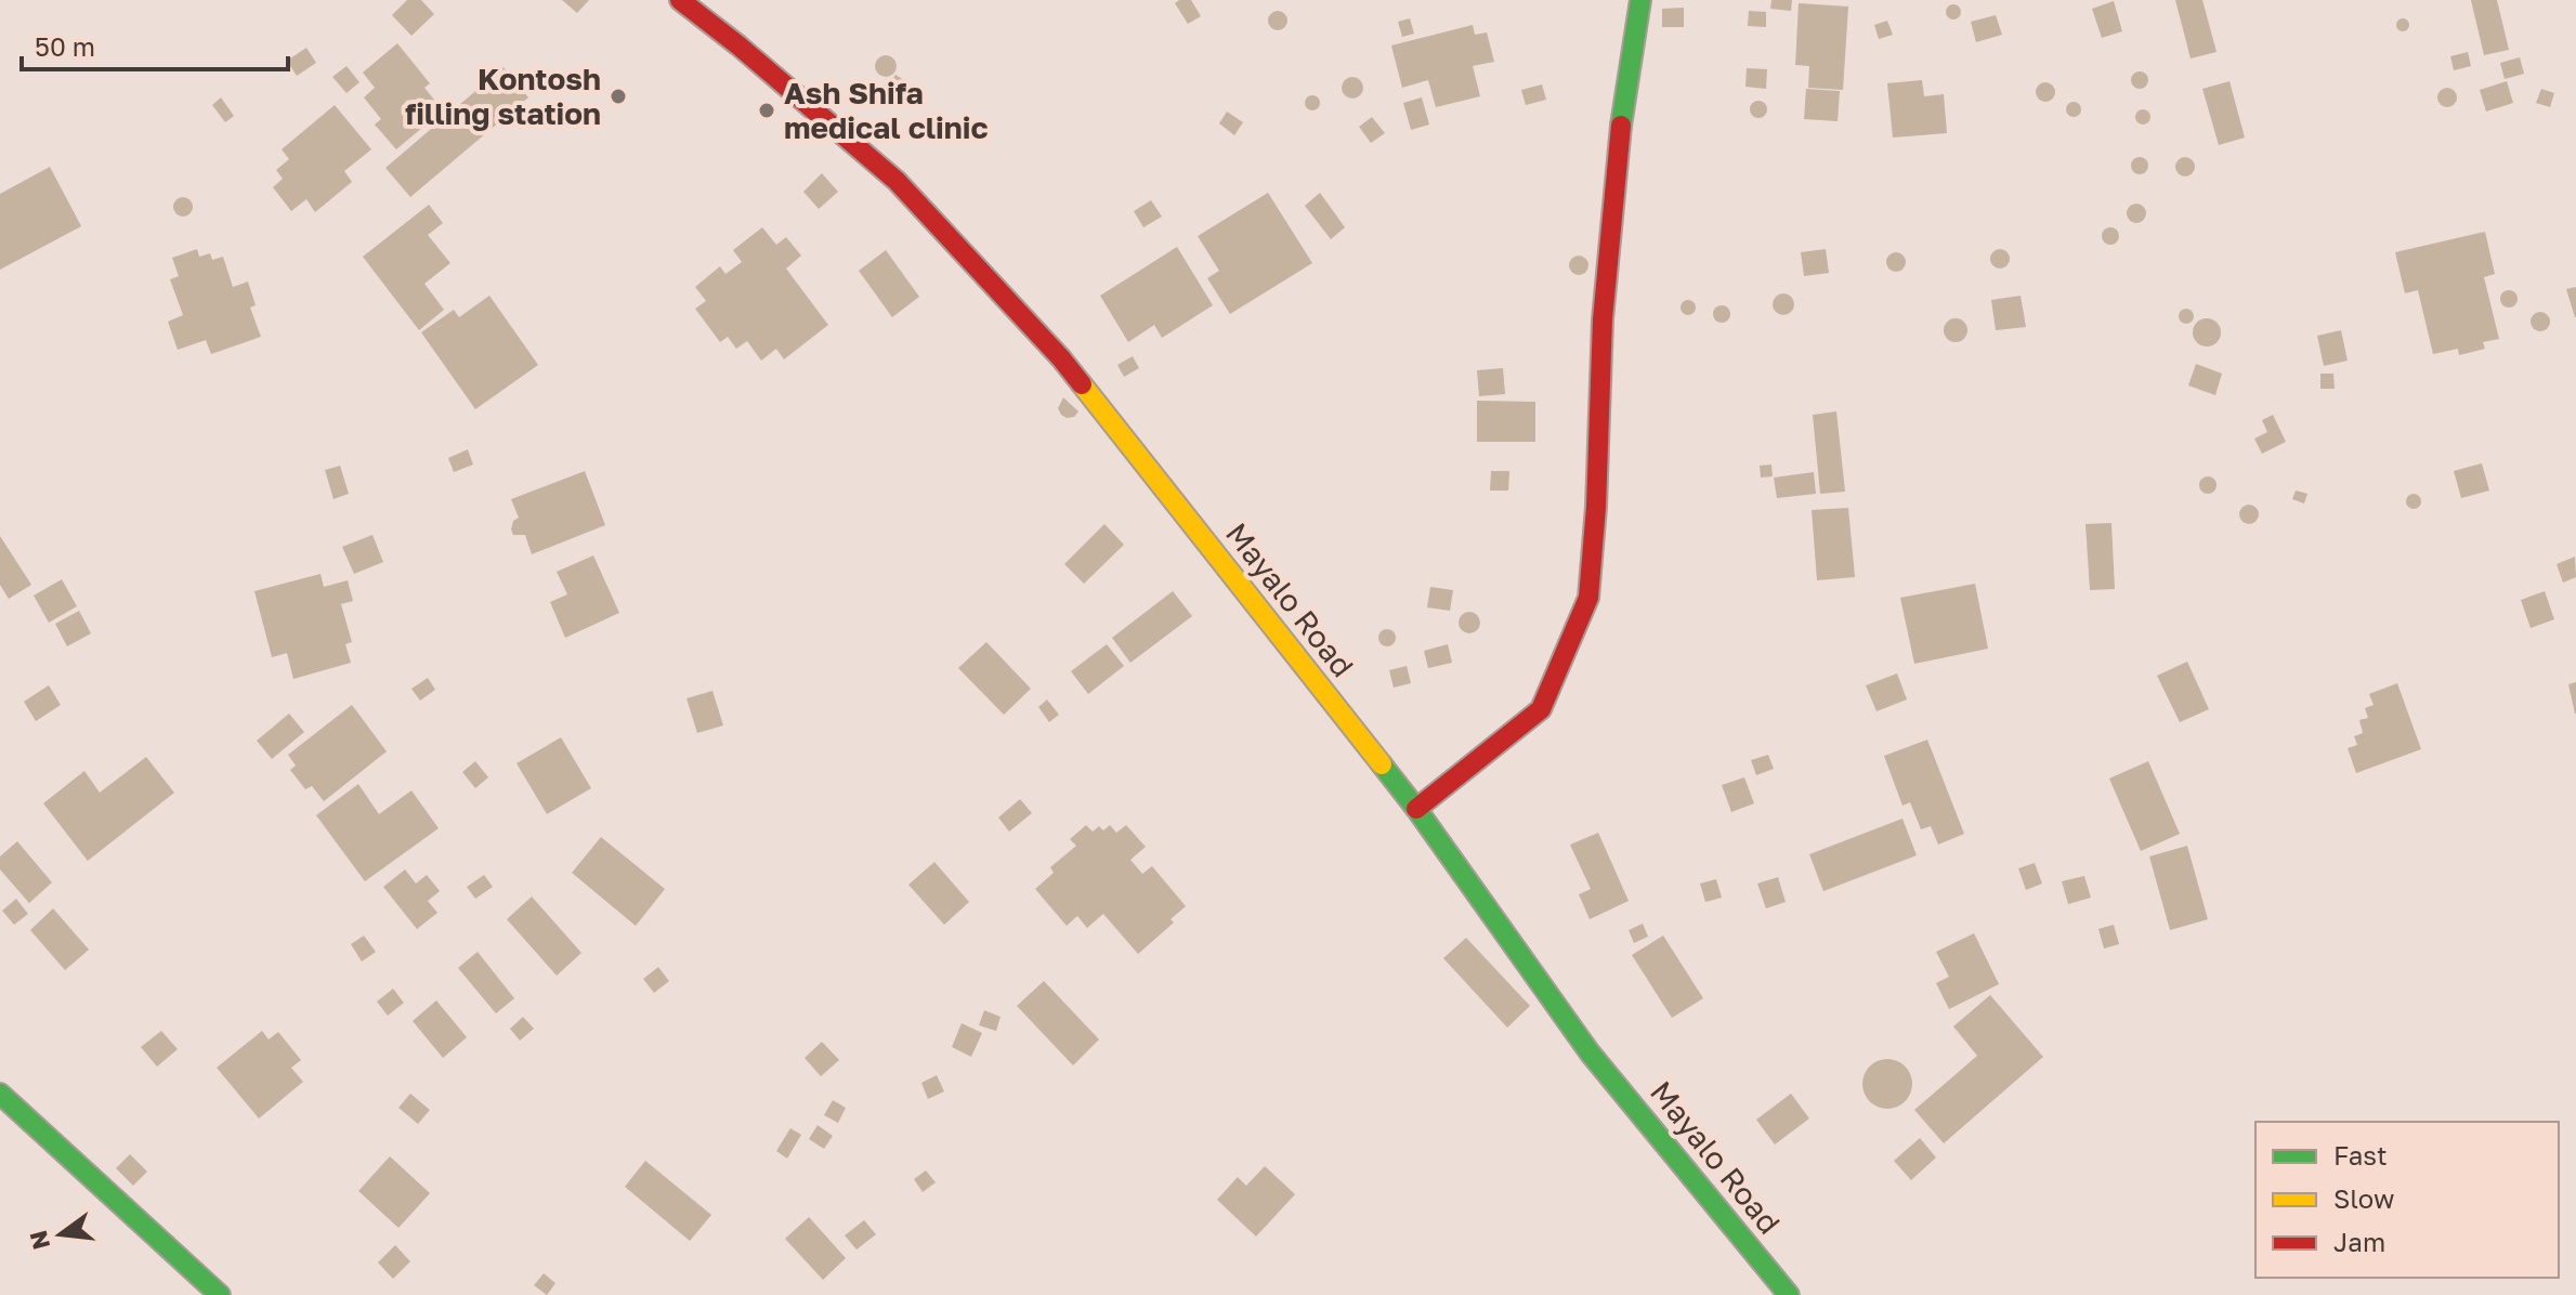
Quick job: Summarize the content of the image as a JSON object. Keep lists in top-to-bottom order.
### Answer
{
  "streets": {
    "street": ["Mayalo Road"]
  },
  "places": ["Kontosh filling station", "Ash Shifa medical clinic"],
  "legend": ["Fast", "Slow", "Jam"],
  "scale_bar": "50 m",
  "north": "left"
}
